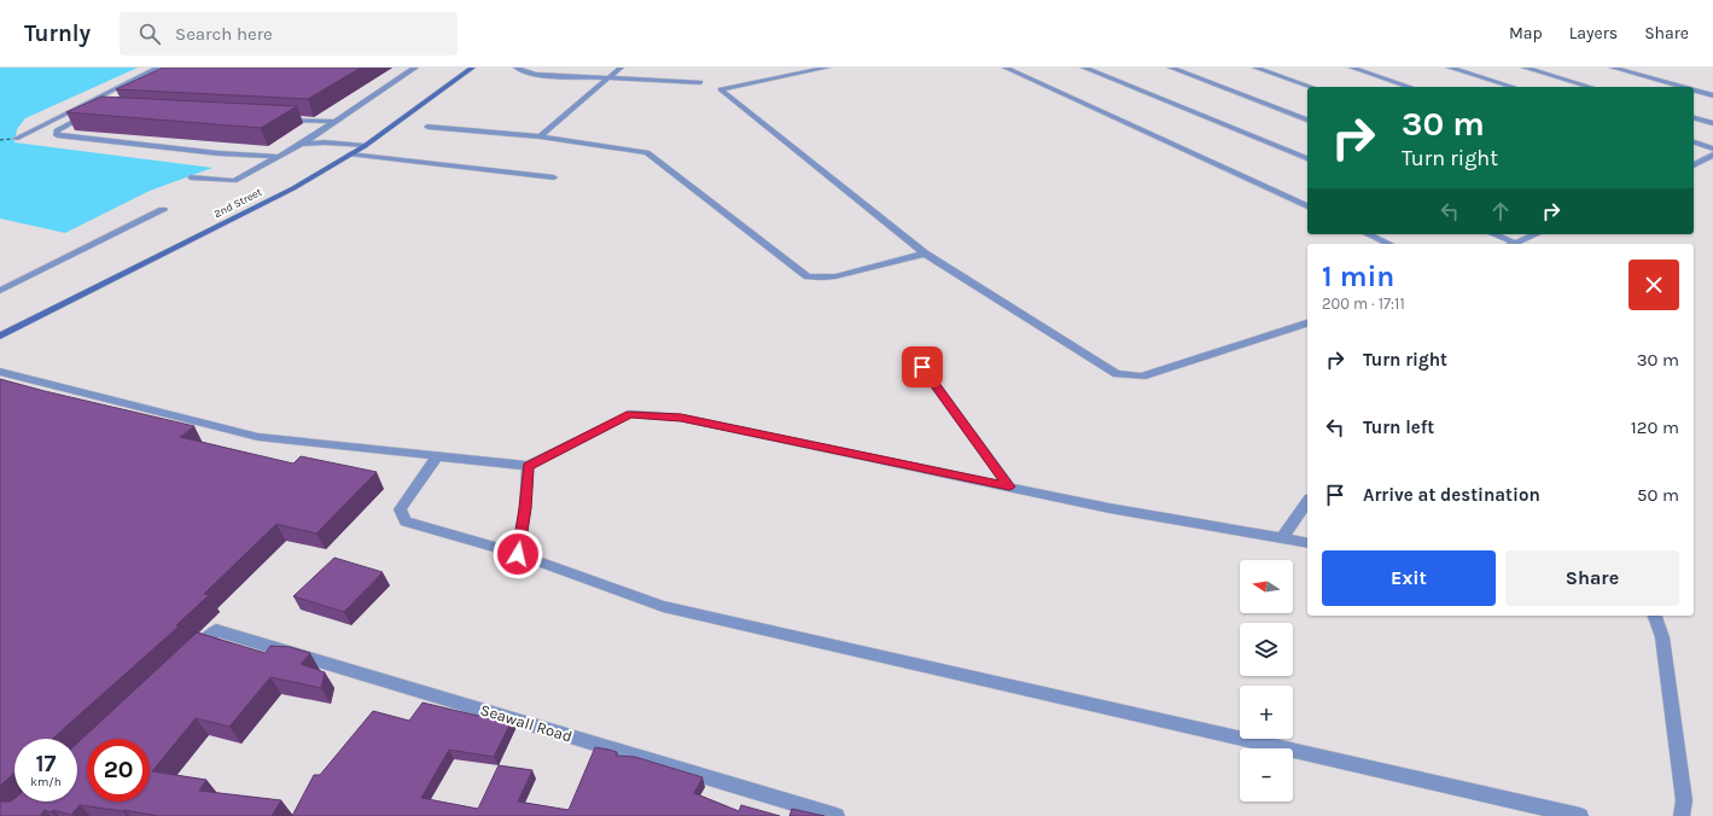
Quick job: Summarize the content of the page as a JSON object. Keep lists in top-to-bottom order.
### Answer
{
  "streets": {
    "street": ["2nd Street", "Seawall Road"]
  },
  "north": "left",
  "page": {
    "header": "Turnly",
    "search": "Search here",
    "nav": ["Map", "Layers", "Share"],
    "turn": ["30 m", "Turn right"],
    "heading": ["1 min", "200 m · 17:11"],
    "list": [
      {
        "name": "Turn right",
        "value": "30 m"
      },
      {
        "name": "Turn left",
        "value": "120 m"
      },
      {
        "name": "Arrive at destination",
        "value": "50 m"
      }
    ],
    "buttons": ["Exit", "Share"],
    "map_buttons": ["+", "−"],
    "speed": "17 km/h",
    "limit": "20"
  }
}
